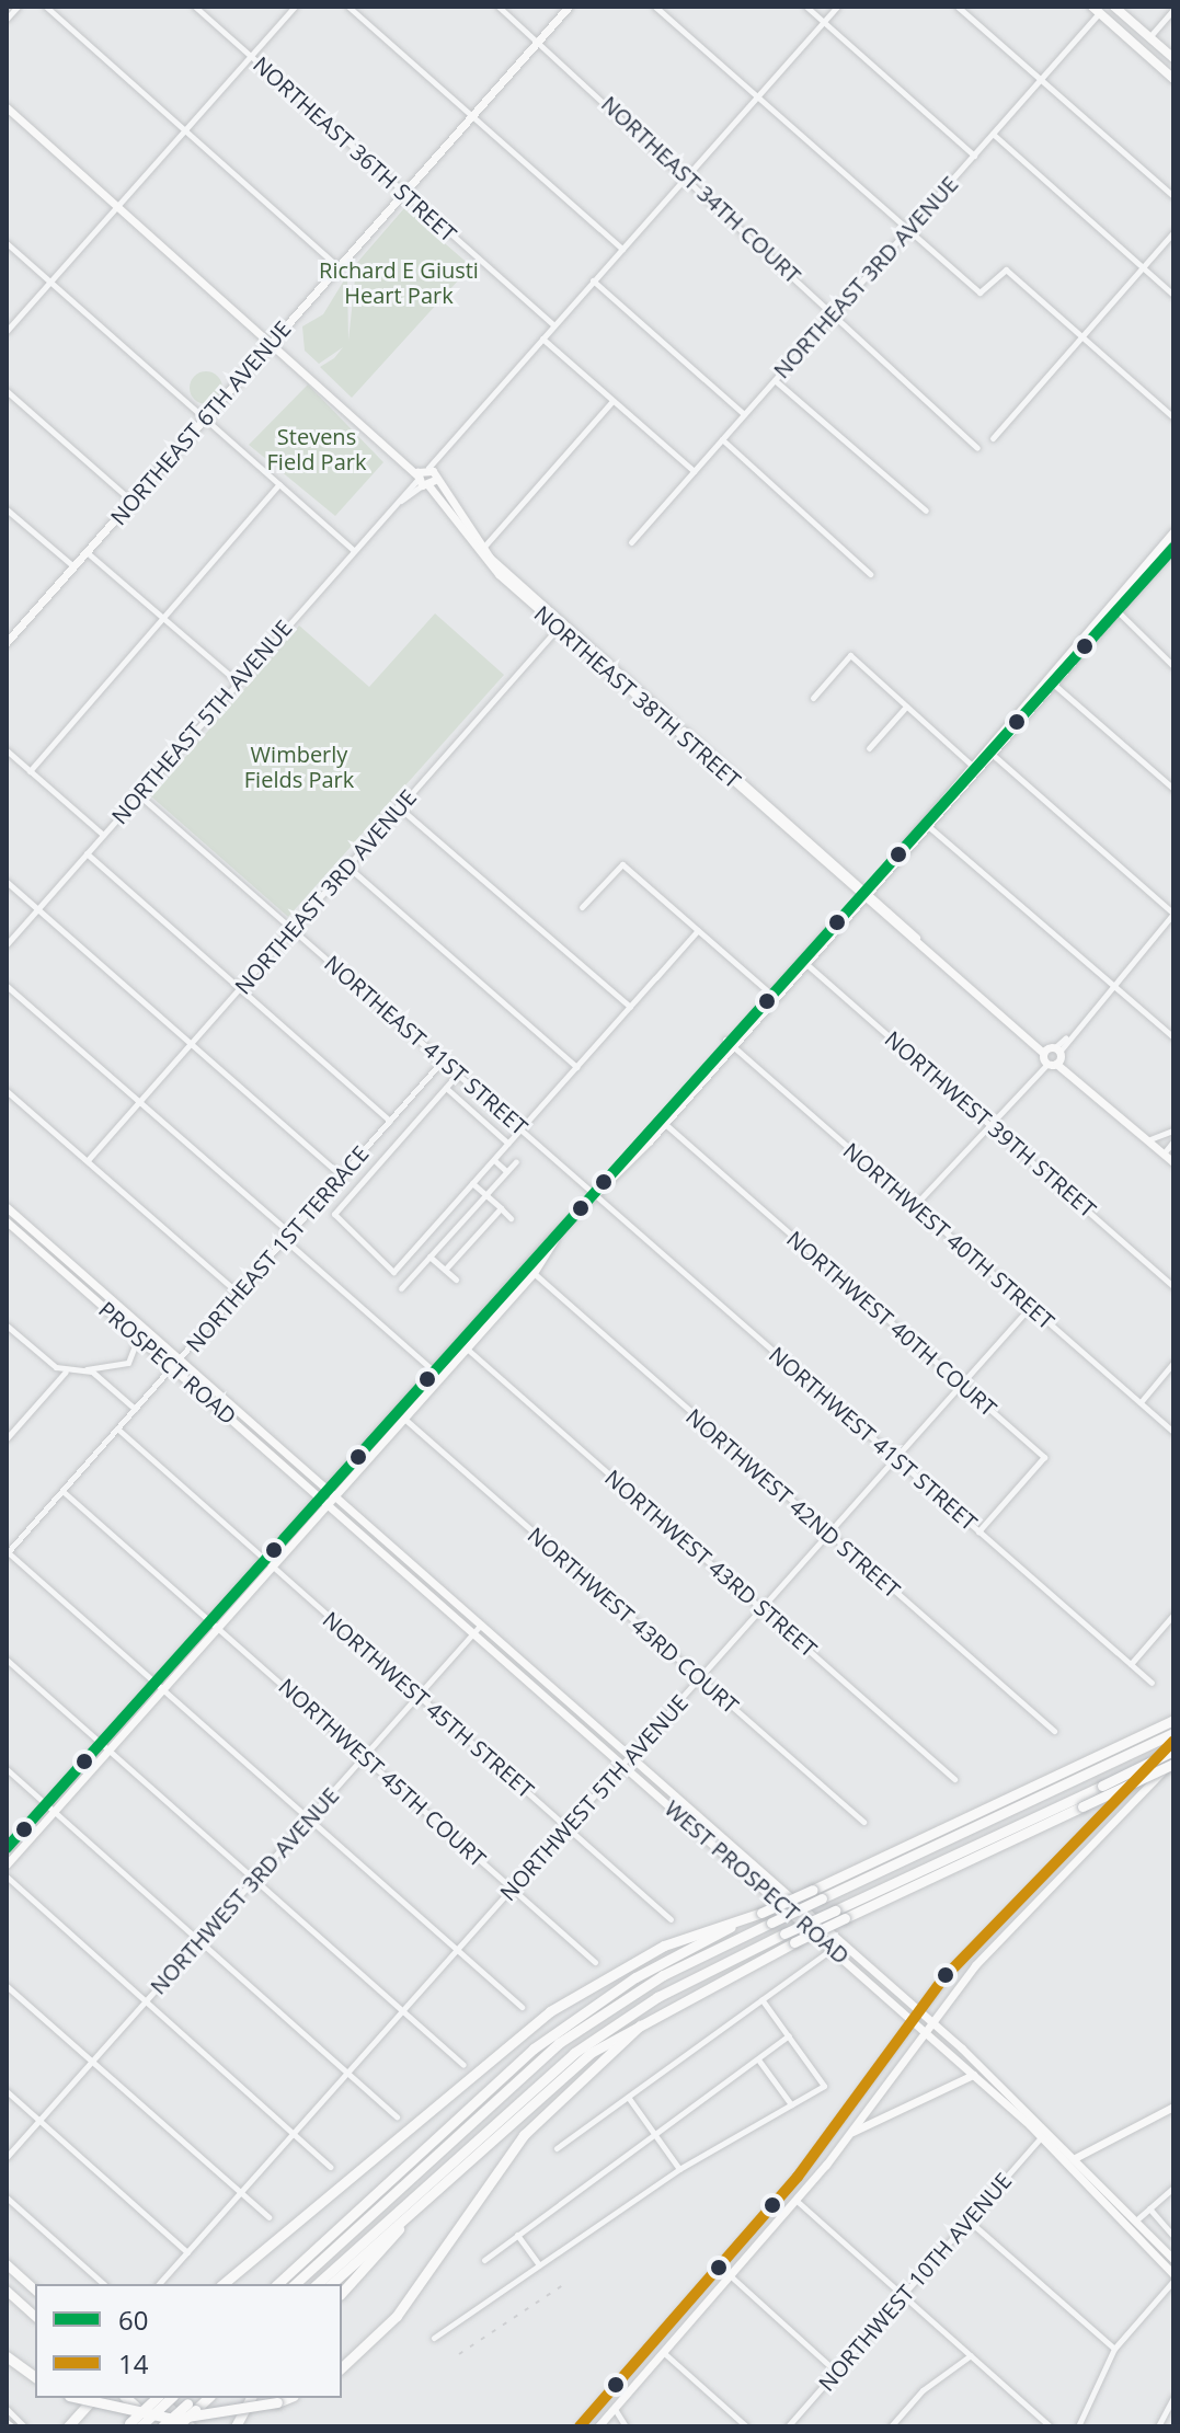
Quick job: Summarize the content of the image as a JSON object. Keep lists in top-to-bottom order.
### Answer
{
  "streets": {
    "main road": [
      "NORTHEAST 6TH AVENUE",
      "NORTHEAST 38TH STREET",
      "PROSPECT ROAD",
      "WEST PROSPECT ROAD"
    ],
    "street": [
      "NORTHEAST 36TH STREET",
      "NORTHEAST 34TH COURT",
      "NORTHEAST 3RD AVENUE",
      "NORTHEAST 5TH AVENUE",
      "NORTHEAST 41ST STREET",
      "NORTHWEST 39TH STREET",
      "NORTHWEST 40TH STREET",
      "NORTHEAST 1ST TERRACE",
      "NORTHWEST 40TH COURT",
      "NORTHWEST 41ST STREET",
      "NORTHWEST 42ND STREET",
      "NORTHWEST 43RD STREET",
      "NORTHWEST 43RD COURT",
      "NORTHWEST 45TH STREET",
      "NORTHWEST 45TH COURT",
      "NORTHWEST 5TH AVENUE",
      "NORTHWEST 3RD AVENUE",
      "NORTHWEST 10TH AVENUE"
    ]
  },
  "crossings": [
    ["NORTHEAST 36TH STREET", "NORTHEAST 6TH AVENUE"],
    ["NORTHEAST 36TH STREET", "NORTHEAST 5TH AVENUE"],
    ["NORTHEAST 34TH COURT", "NORTHEAST 3RD AVENUE"],
    ["NORTHEAST 34TH COURT", "NORTHEAST 6TH AVENUE"],
    ["NORTHEAST 34TH COURT", "NORTHEAST 5TH AVENUE"],
    ["NORTHEAST 3RD AVENUE", "NORTHEAST 38TH STREET"],
    ["NORTHEAST 3RD AVENUE", "NORTHEAST 41ST STREET"],
    ["NORTHEAST 6TH AVENUE", "NORTHEAST 38TH STREET"],
    ["NORTHEAST 38TH STREET", "NORTHEAST 5TH AVENUE"],
    ["NORTHEAST 5TH AVENUE", "NORTHEAST 41ST STREET"],
    ["NORTHEAST 41ST STREET", "NORTHEAST 1ST TERRACE"],
    ["NORTHEAST 41ST STREET", "NORTHWEST 41ST STREET"],
    ["NORTHWEST 40TH STREET", "NORTHWEST 5TH AVENUE"],
    ["NORTHEAST 1ST TERRACE", "PROSPECT ROAD"],
    ["NORTHEAST 1ST TERRACE", "NORTHWEST 45TH STREET"],
    ["NORTHEAST 1ST TERRACE", "NORTHWEST 45TH COURT"],
    ["NORTHWEST 40TH COURT", "NORTHWEST 41ST STREET"],
    ["NORTHWEST 40TH COURT", "NORTHWEST 5TH AVENUE"],
    ["PROSPECT ROAD", "WEST PROSPECT ROAD"],
    ["NORTHWEST 41ST STREET", "NORTHWEST 5TH AVENUE"],
    ["NORTHWEST 42ND STREET", "NORTHWEST 5TH AVENUE"],
    ["NORTHWEST 43RD STREET", "NORTHWEST 5TH AVENUE"],
    ["NORTHWEST 43RD COURT", "NORTHWEST 5TH AVENUE"],
    ["NORTHWEST 45TH STREET", "NORTHWEST 5TH AVENUE"],
    ["NORTHWEST 45TH STREET", "NORTHWEST 3RD AVENUE"],
    ["NORTHWEST 45TH COURT", "NORTHWEST 5TH AVENUE"],
    ["NORTHWEST 45TH COURT", "NORTHWEST 3RD AVENUE"],
    ["NORTHWEST 5TH AVENUE", "WEST PROSPECT ROAD"],
    ["WEST PROSPECT ROAD", "NORTHWEST 3RD AVENUE"],
    ["WEST PROSPECT ROAD", "NORTHWEST 10TH AVENUE"]
  ],
  "parks": ["Richard E Giusti Heart Park", "Stevens Field Park", "Wimberly Fields Park"],
  "lines": ["transit line 60", "transit line 14"],
  "legend": ["60", "14"]
}
